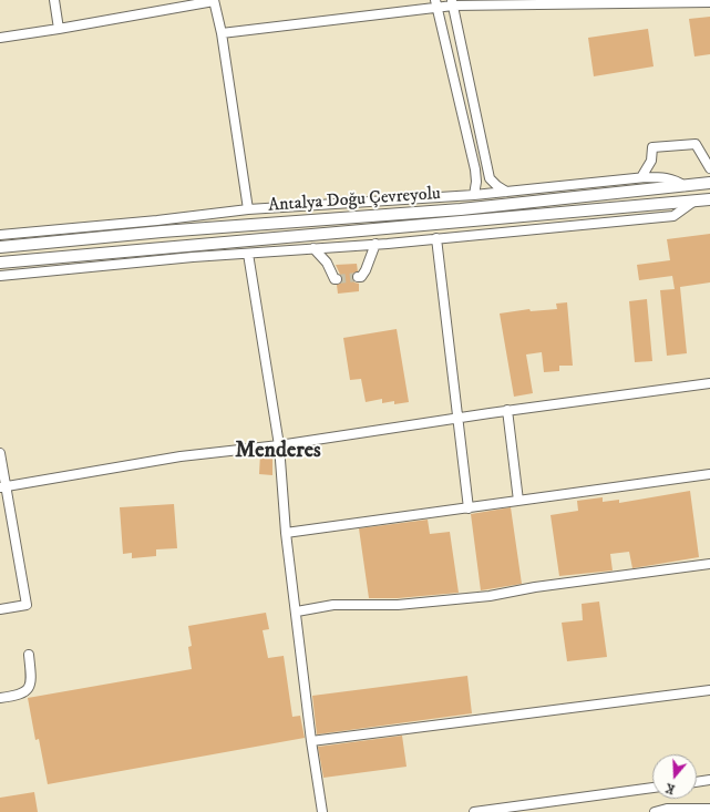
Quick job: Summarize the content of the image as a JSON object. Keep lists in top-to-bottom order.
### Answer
{
  "streets": {
    "main road": ["Antalya Doğu Çevreyolu"]
  },
  "districts": ["Menderes"],
  "north": "bottom"
}
